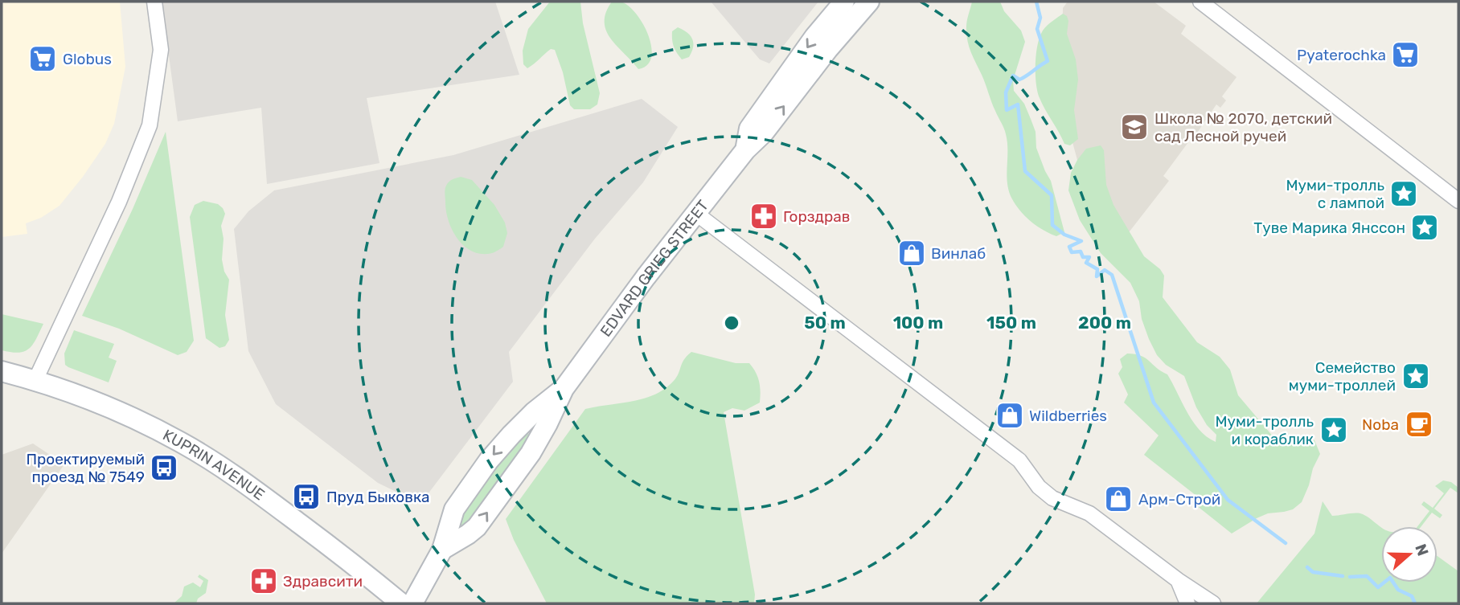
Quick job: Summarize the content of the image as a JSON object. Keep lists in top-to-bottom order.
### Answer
{
  "streets": {
    "street": ["EDVARD GRIEG STREET", "KUPRIN AVENUE"]
  },
  "places": {
    "supermarket": ["Pyaterochka", "Globus"],
    "school or university": ["Школа № 2070, детский сад Лесной ручей"],
    "place": [
      "Муми-тролль с лампой",
      "Туве Марика Янссон",
      "Семейство муми-троллей",
      "Муми-тролль и кораблик"
    ],
    "pharmacy": ["Горздрав", "Здравсити"],
    "shop": ["Винлаб", "Wildberries", "Арм-Строй"],
    "cafe": ["Noba"],
    "bus stop": ["Проектируемый проезд № 7549", "Пруд Быковка"]
  },
  "north": "right",
  "rings": [
    "50 m",
    "100 m",
    "150 m",
    "200 m"
  ]
}
